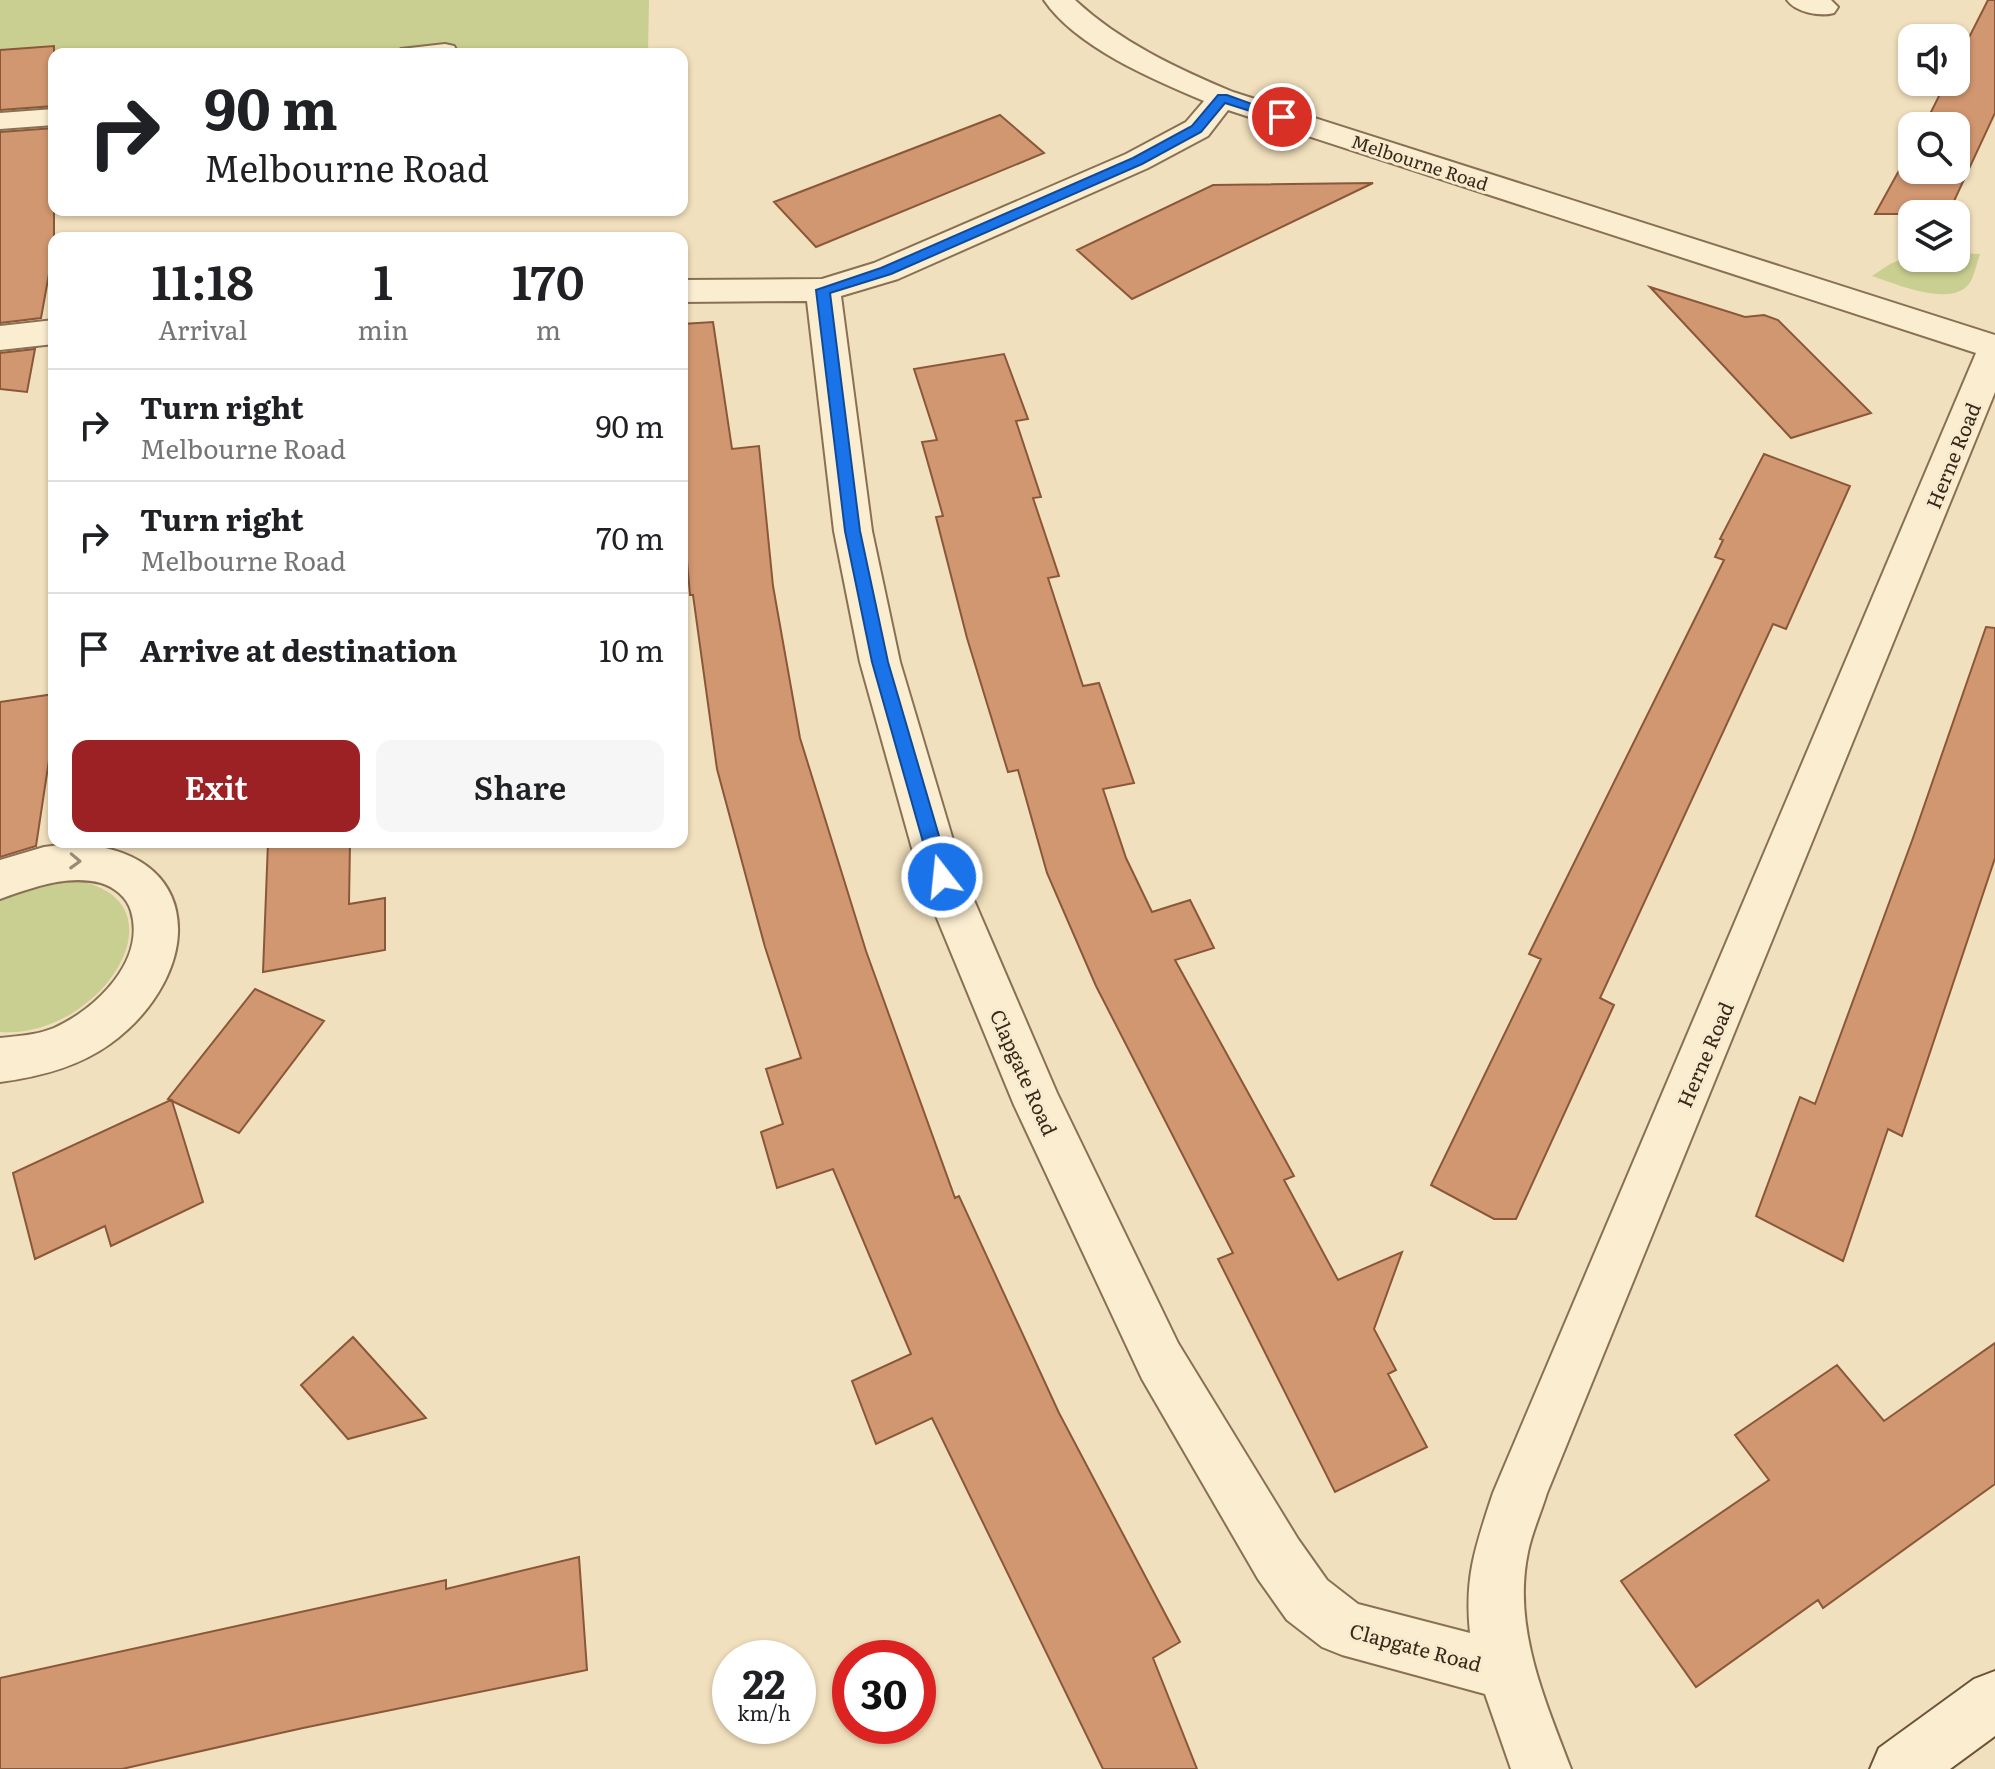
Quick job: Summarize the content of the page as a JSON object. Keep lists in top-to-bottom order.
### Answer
{
  "streets": {
    "street": ["Melbourne Road", "Herne Road", "Clapgate Road"]
  },
  "crossings": [
    ["Melbourne Road", "Herne Road"],
    ["Herne Road", "Clapgate Road"]
  ],
  "page": {
    "turn": ["90 m", "Melbourne Road"],
    "eta": [
      "11:18",
      "Arrival",
      "1",
      "min",
      "170",
      "m"
    ],
    "list": [
      {
        "name": "Turn right",
        "note": "Melbourne Road",
        "value": "90 m"
      },
      {
        "name": "Turn right",
        "note": "Melbourne Road",
        "value": "70 m"
      },
      {
        "name": "Arrive at destination",
        "value": "10 m"
      }
    ],
    "buttons": ["Exit", "Share"],
    "speed": "22 km/h",
    "limit": "30"
  }
}
